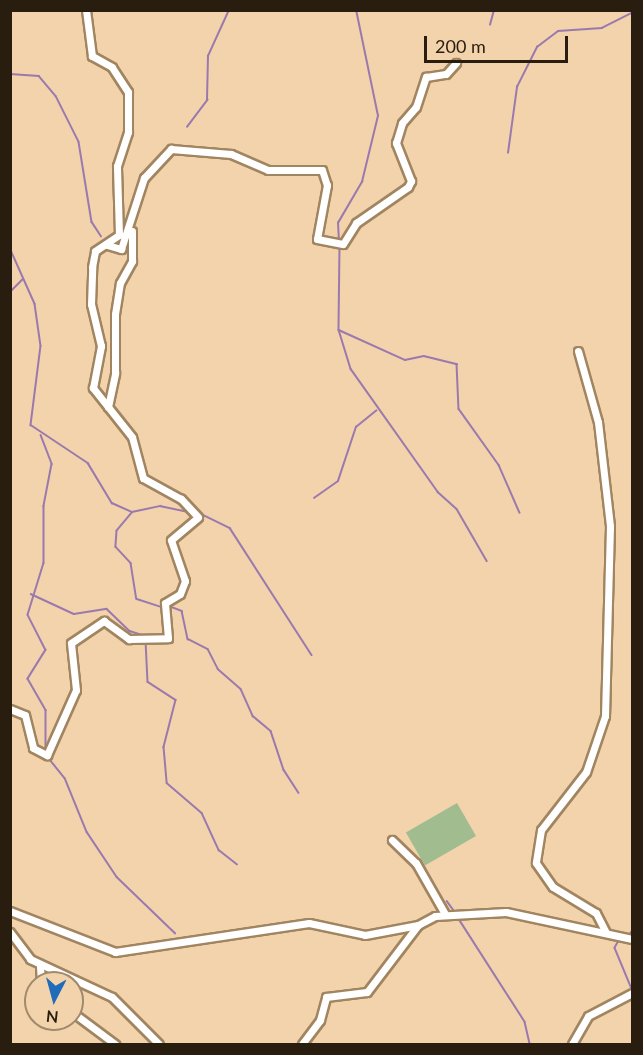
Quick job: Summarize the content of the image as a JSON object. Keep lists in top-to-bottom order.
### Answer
{
  "scale_bar": "200 m",
  "north": "bottom"
}
